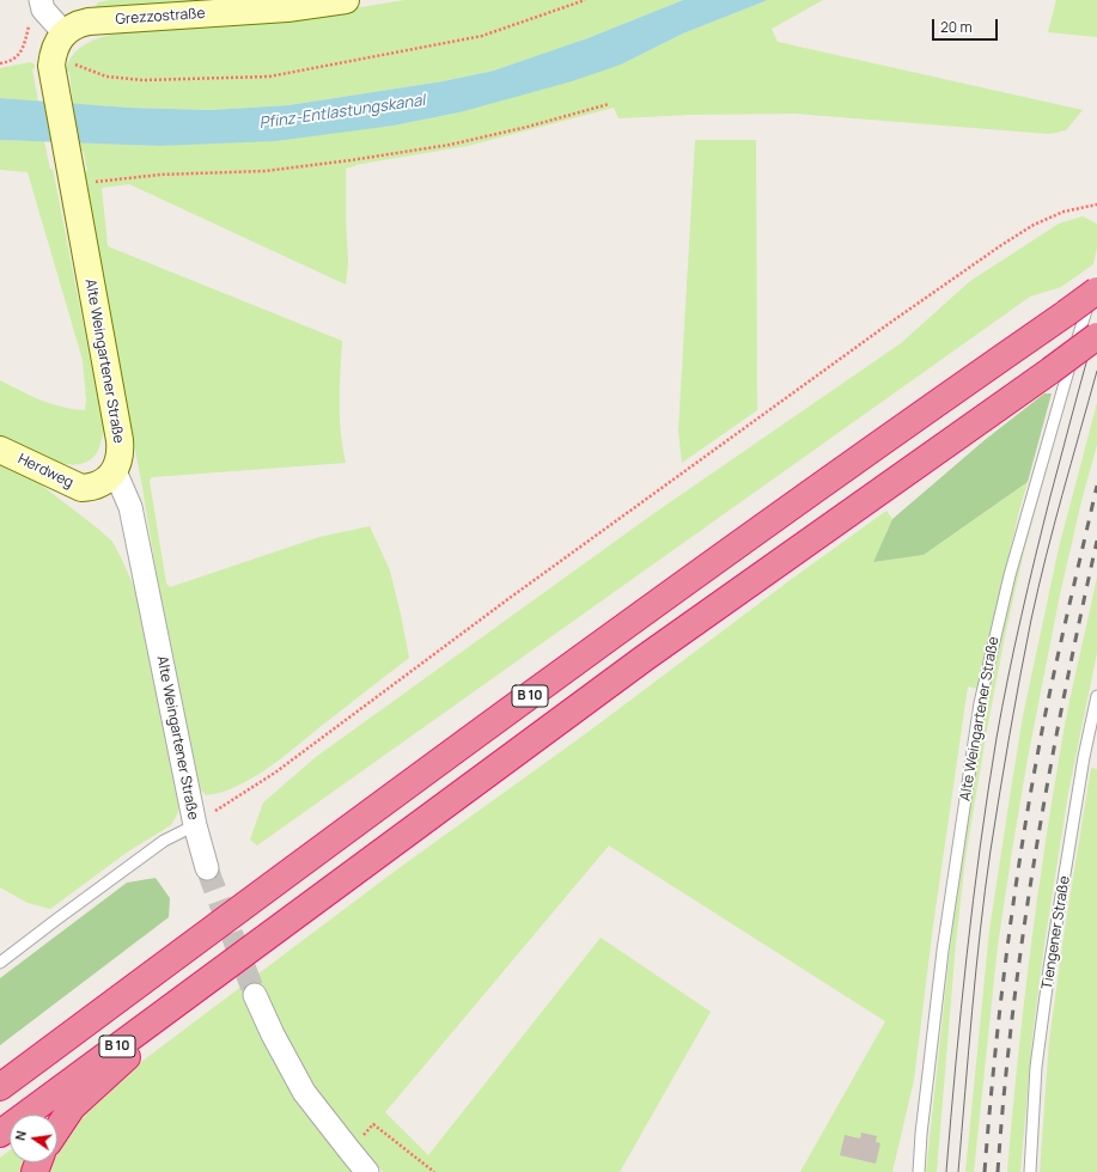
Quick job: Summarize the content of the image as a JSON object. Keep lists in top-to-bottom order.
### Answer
{
  "streets": {
    "highway": ["B 10"],
    "street": ["Grezzostraße", "Alte Weingartener Straße", "Herdweg"],
    "lane": ["Tiengener Straße"]
  },
  "crossings": [
    ["Grezzostraße", "Alte Weingartener Straße"],
    ["Alte Weingartener Straße", "Herdweg"]
  ],
  "water": ["Pfinz-Entlastungskanal"],
  "scale_bar": "20 m",
  "north": "left"
}
